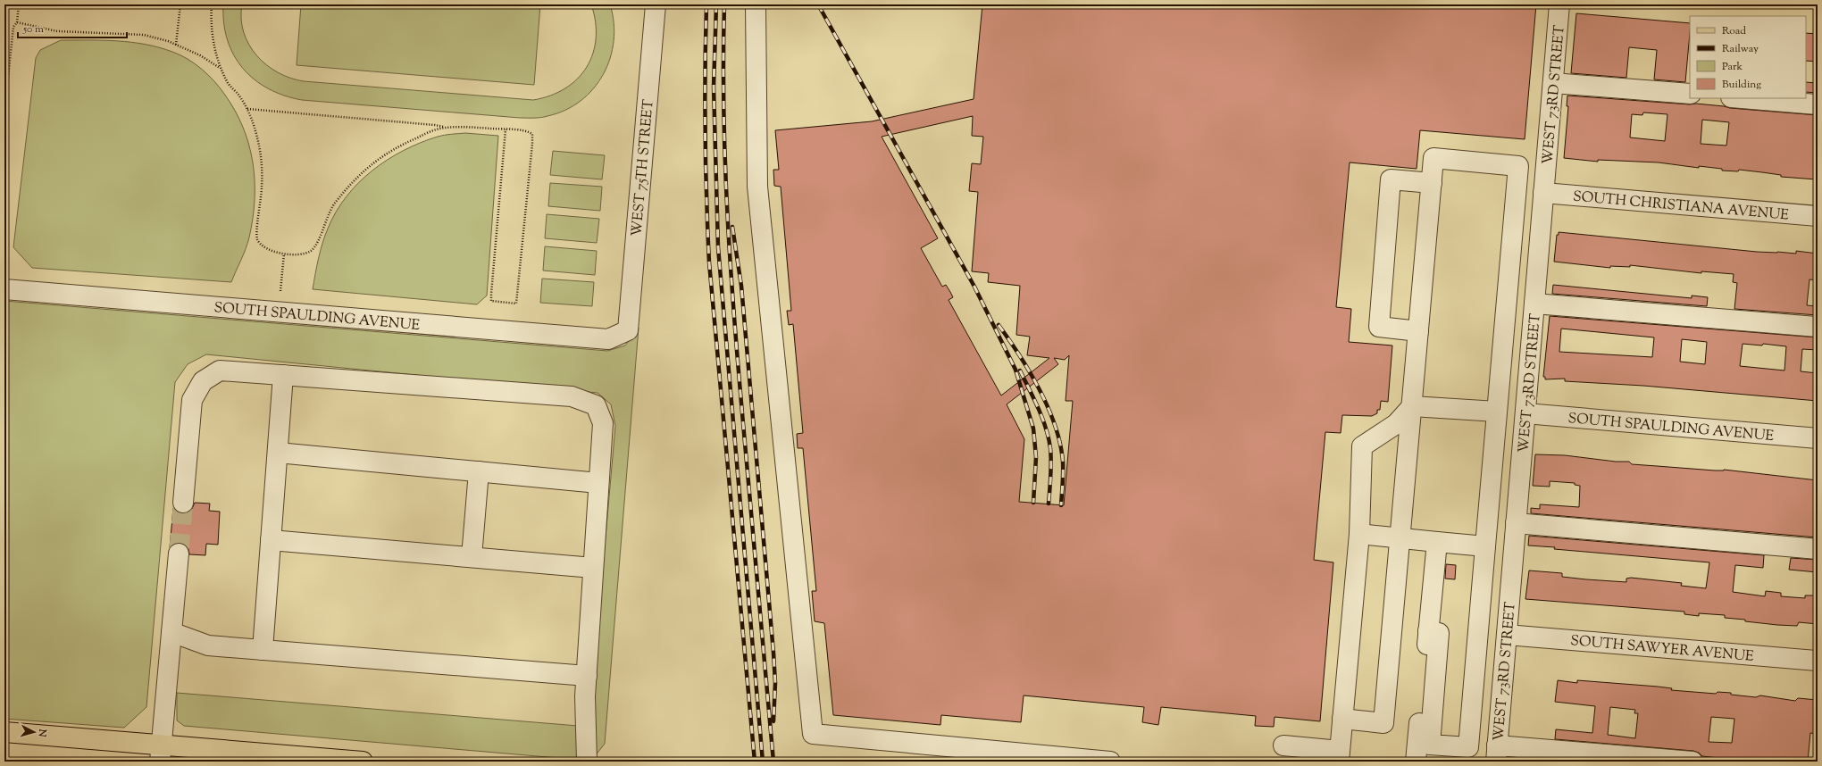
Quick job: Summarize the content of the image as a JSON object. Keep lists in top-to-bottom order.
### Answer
{
  "streets": {
    "street": [
      "WEST 73RD STREET",
      "WEST 75TH STREET",
      "SOUTH CHRISTIANA AVENUE",
      "SOUTH SPAULDING AVENUE",
      "SOUTH SAWYER AVENUE"
    ]
  },
  "crossings": [
    ["WEST 73RD STREET", "SOUTH CHRISTIANA AVENUE"],
    ["WEST 73RD STREET", "SOUTH SPAULDING AVENUE"],
    ["WEST 73RD STREET", "SOUTH SAWYER AVENUE"],
    ["WEST 75TH STREET", "SOUTH SPAULDING AVENUE"]
  ],
  "legend": [
    "Road",
    "Railway",
    "Park",
    "Building"
  ],
  "scale_bar": "50 m",
  "north": "right"
}
